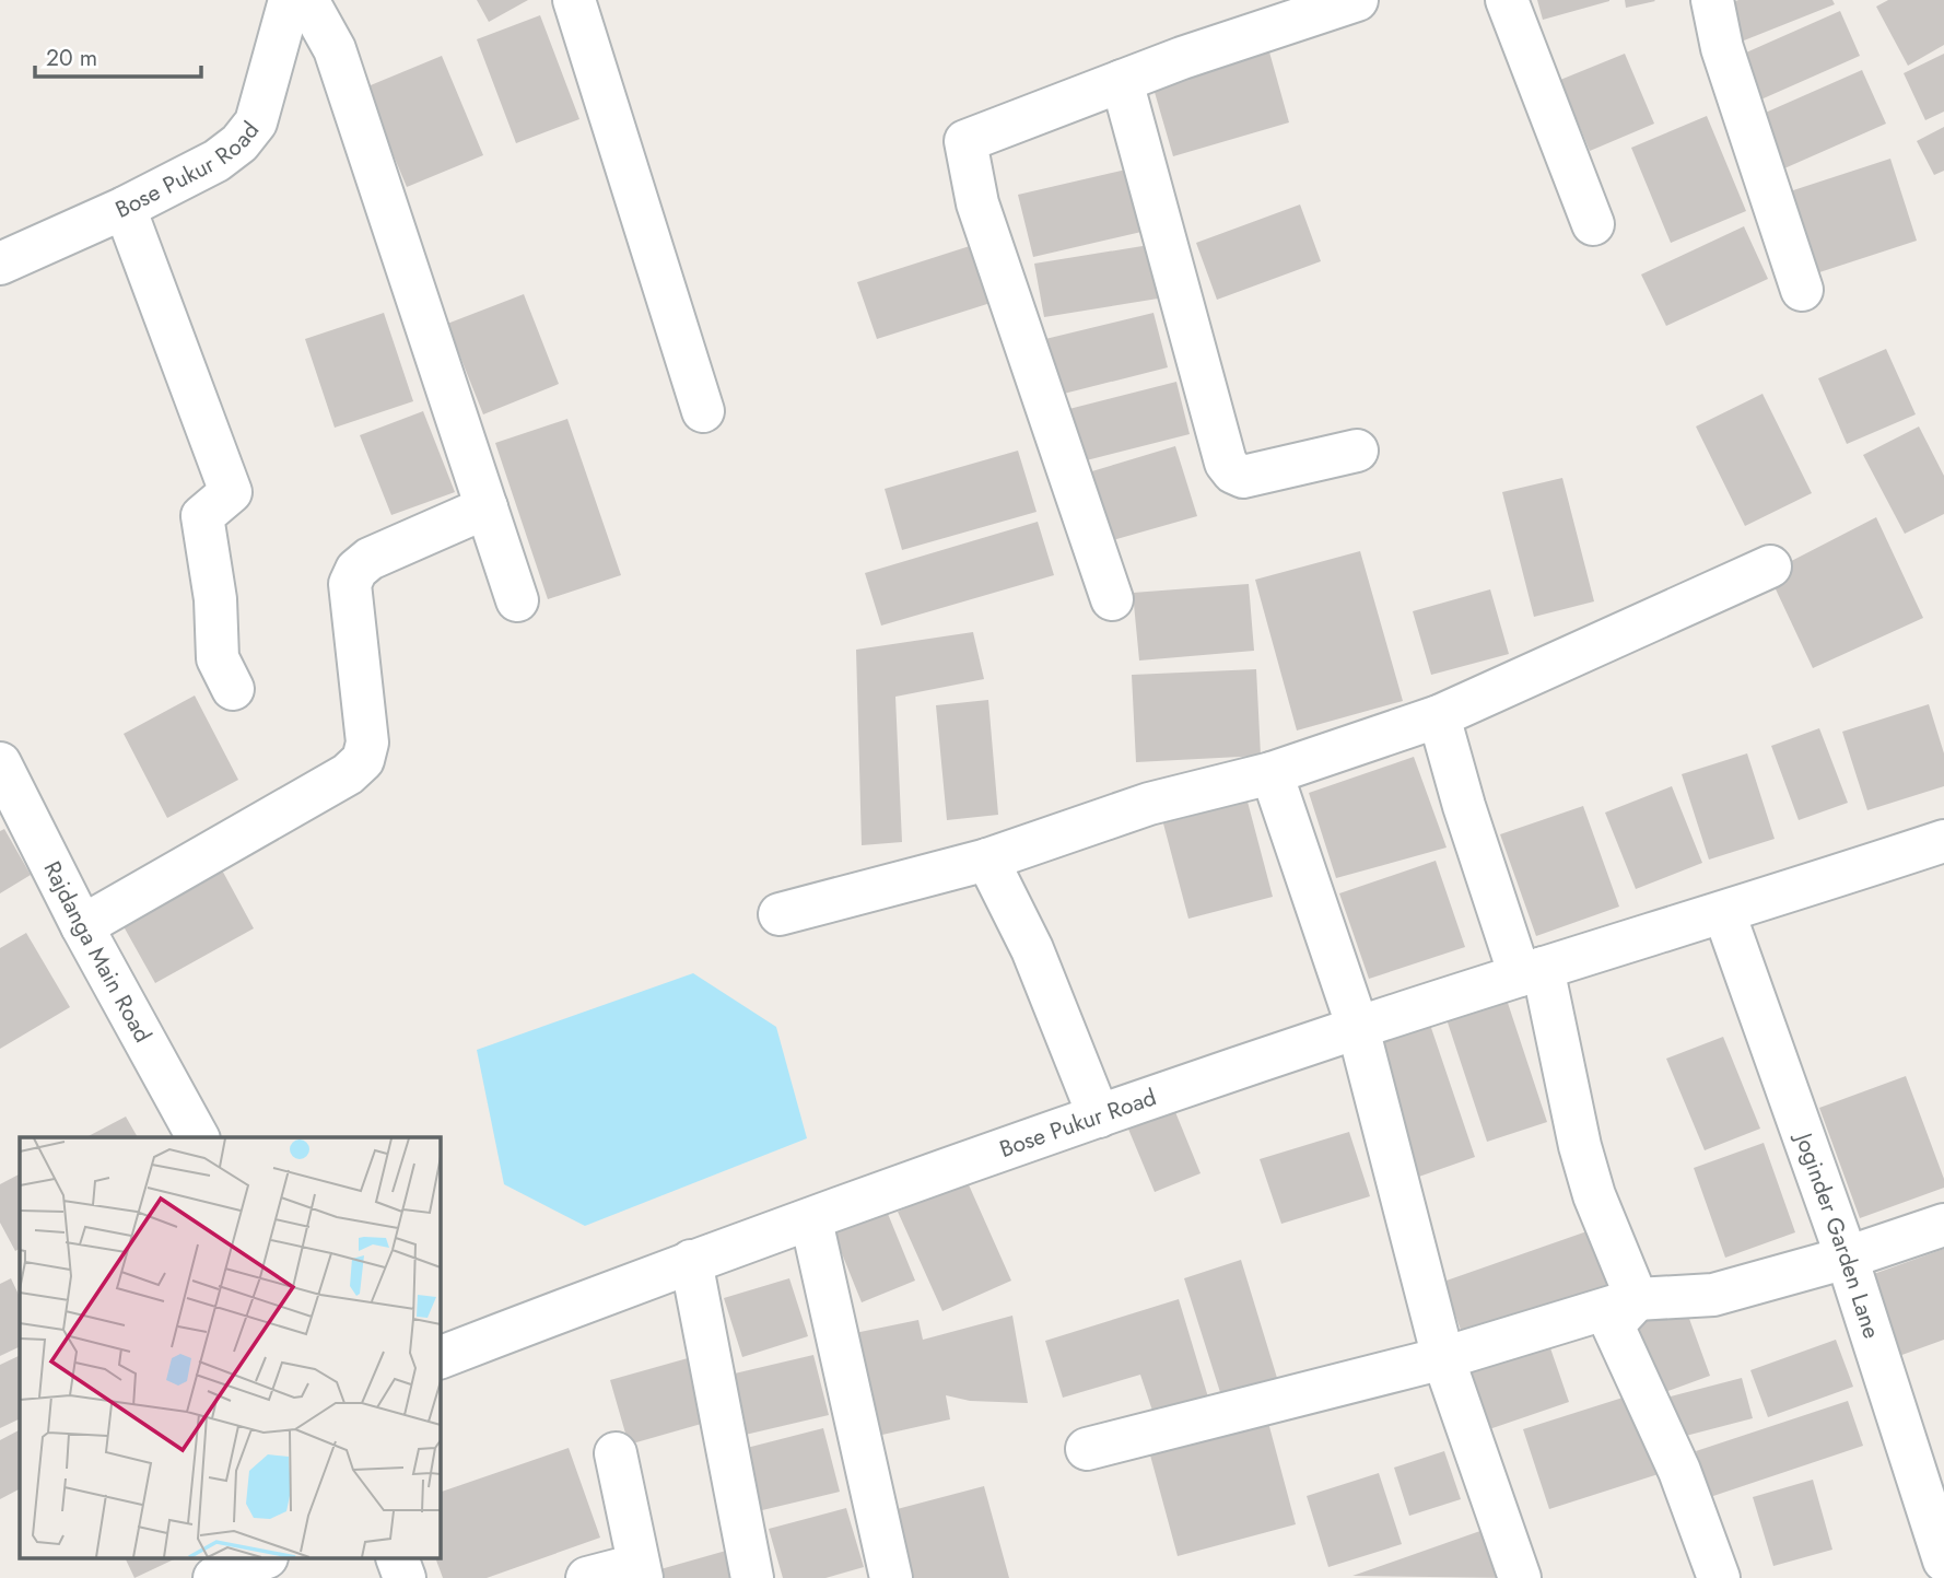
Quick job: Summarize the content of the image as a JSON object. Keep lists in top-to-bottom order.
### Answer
{
  "streets": {
    "street": ["Bose Pukur Road", "Rajdanga Main Road", "Joginder Garden Lane"]
  },
  "crossings": [
    ["Bose Pukur Road", "Joginder Garden Lane"]
  ],
  "scale_bar": "20 m"
}
